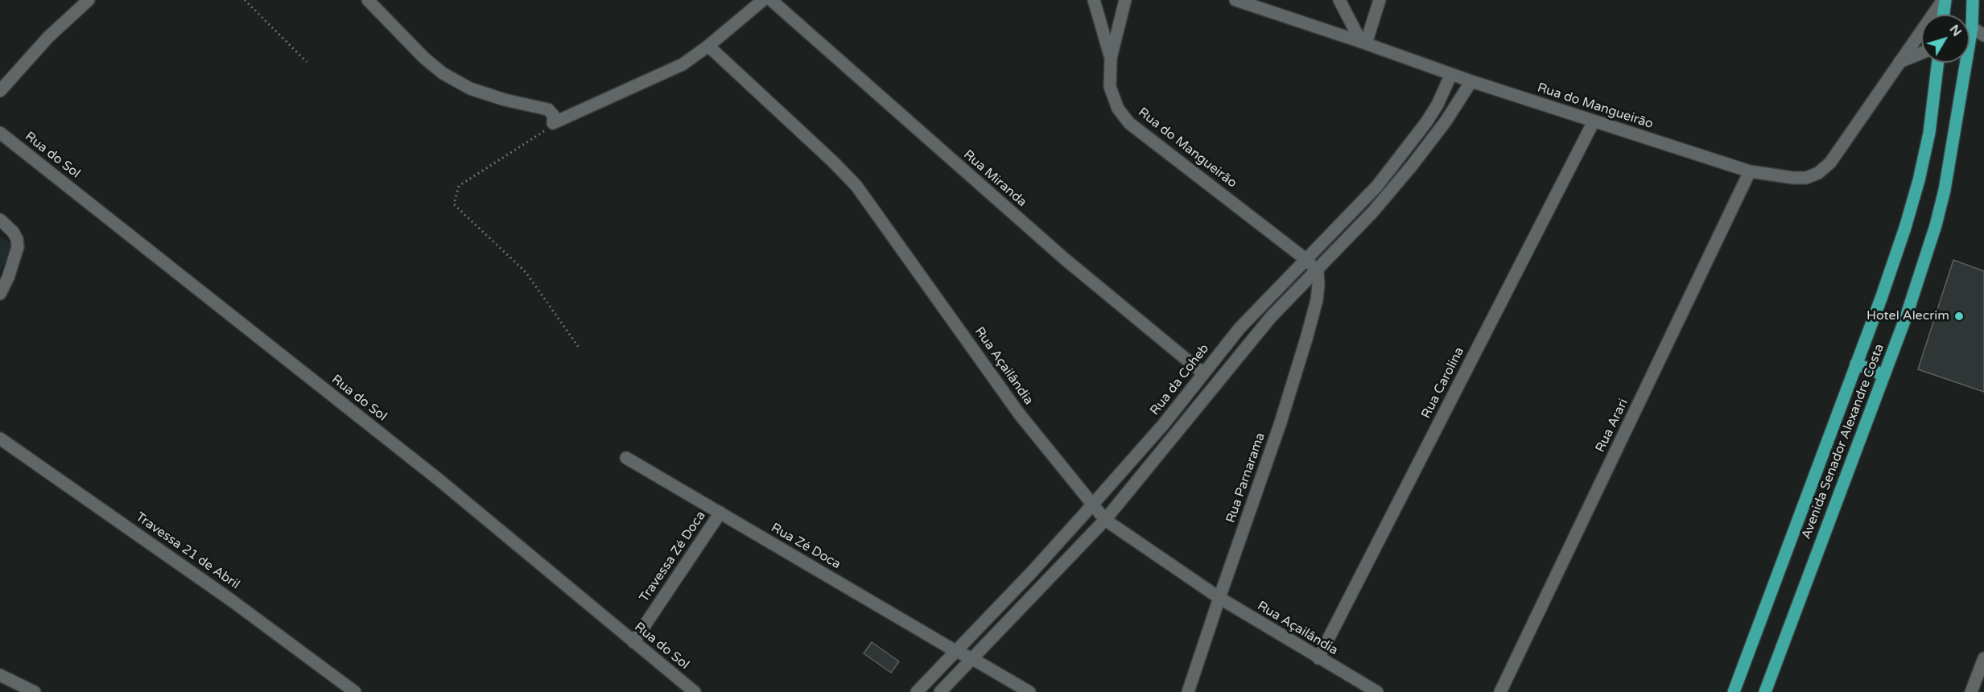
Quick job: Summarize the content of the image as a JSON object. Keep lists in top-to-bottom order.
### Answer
{
  "streets": {
    "main road": ["Avenida Senador Alexandre Costa"],
    "street": [
      "Rua do Mangueirão",
      "Rua do Sol",
      "Rua Miranda",
      "Rua Açailândia",
      "Rua da Coheb",
      "Rua Carolina",
      "Rua Arari",
      "Rua Parnarama",
      "Rua Zé Doca",
      "Travessa 21 de Abril",
      "Travessa Zé Doca"
    ]
  },
  "crossings": [
    ["Rua do Mangueirão", "Rua da Coheb"],
    ["Rua do Mangueirão", "Rua Carolina"],
    ["Rua do Mangueirão", "Rua Arari"],
    ["Rua do Mangueirão", "Rua Parnarama"],
    ["Rua do Sol", "Travessa Zé Doca"],
    ["Rua Miranda", "Rua da Coheb"],
    ["Rua Açailândia", "Rua da Coheb"],
    ["Rua Açailândia", "Rua Carolina"],
    ["Rua Açailândia", "Rua Parnarama"],
    ["Rua da Coheb", "Rua Zé Doca"],
    ["Rua Zé Doca", "Travessa Zé Doca"]
  ],
  "places": ["Hotel Alecrim"],
  "north": "top right"
}
